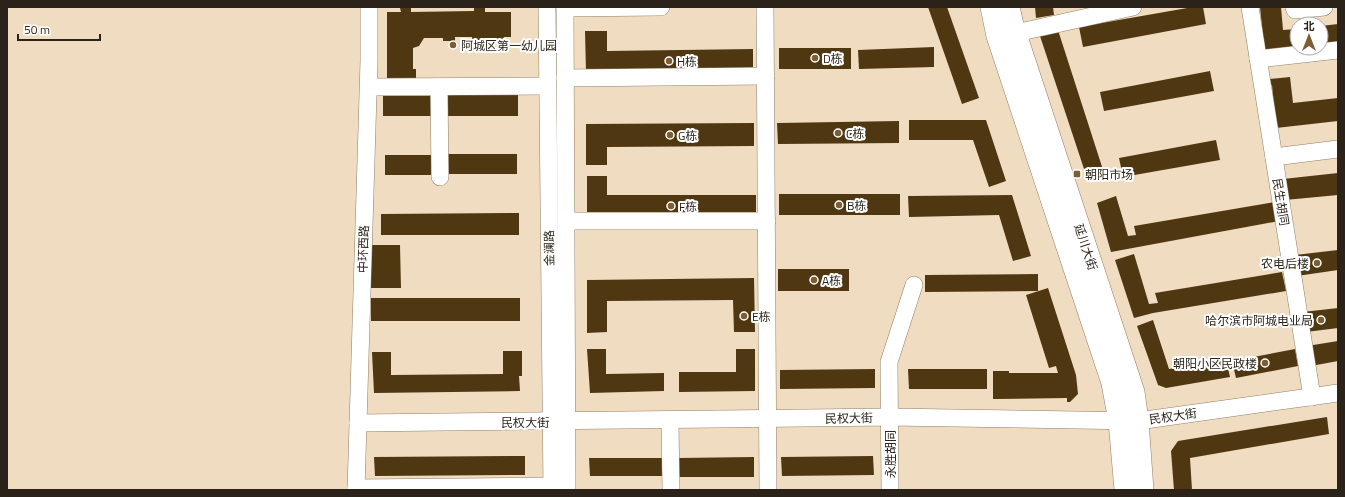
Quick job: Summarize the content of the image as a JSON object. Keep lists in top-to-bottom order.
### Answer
{
  "streets": {
    "main road": ["延川大街"],
    "street": [
      "民生胡同",
      "金澜路",
      "中环西路",
      "民权大街",
      "永胜胡同"
    ]
  },
  "crossings": [
    ["民生胡同", "民权大街"],
    ["延川大街", "民权大街"],
    ["金澜路", "民权大街"],
    ["中环西路", "民权大街"],
    ["民权大街", "永胜胡同"]
  ],
  "places": {
    "other": [
      "阿城区第一幼儿园",
      "D栋",
      "H栋",
      "C栋",
      "G栋",
      "B栋",
      "F栋",
      "农电后楼",
      "A栋",
      "E栋",
      "哈尔滨市阿城电业局",
      "朝阳小区民政楼"
    ],
    "transit": ["朝阳市场"]
  },
  "scale_bar": "50 m",
  "north": "top"
}
